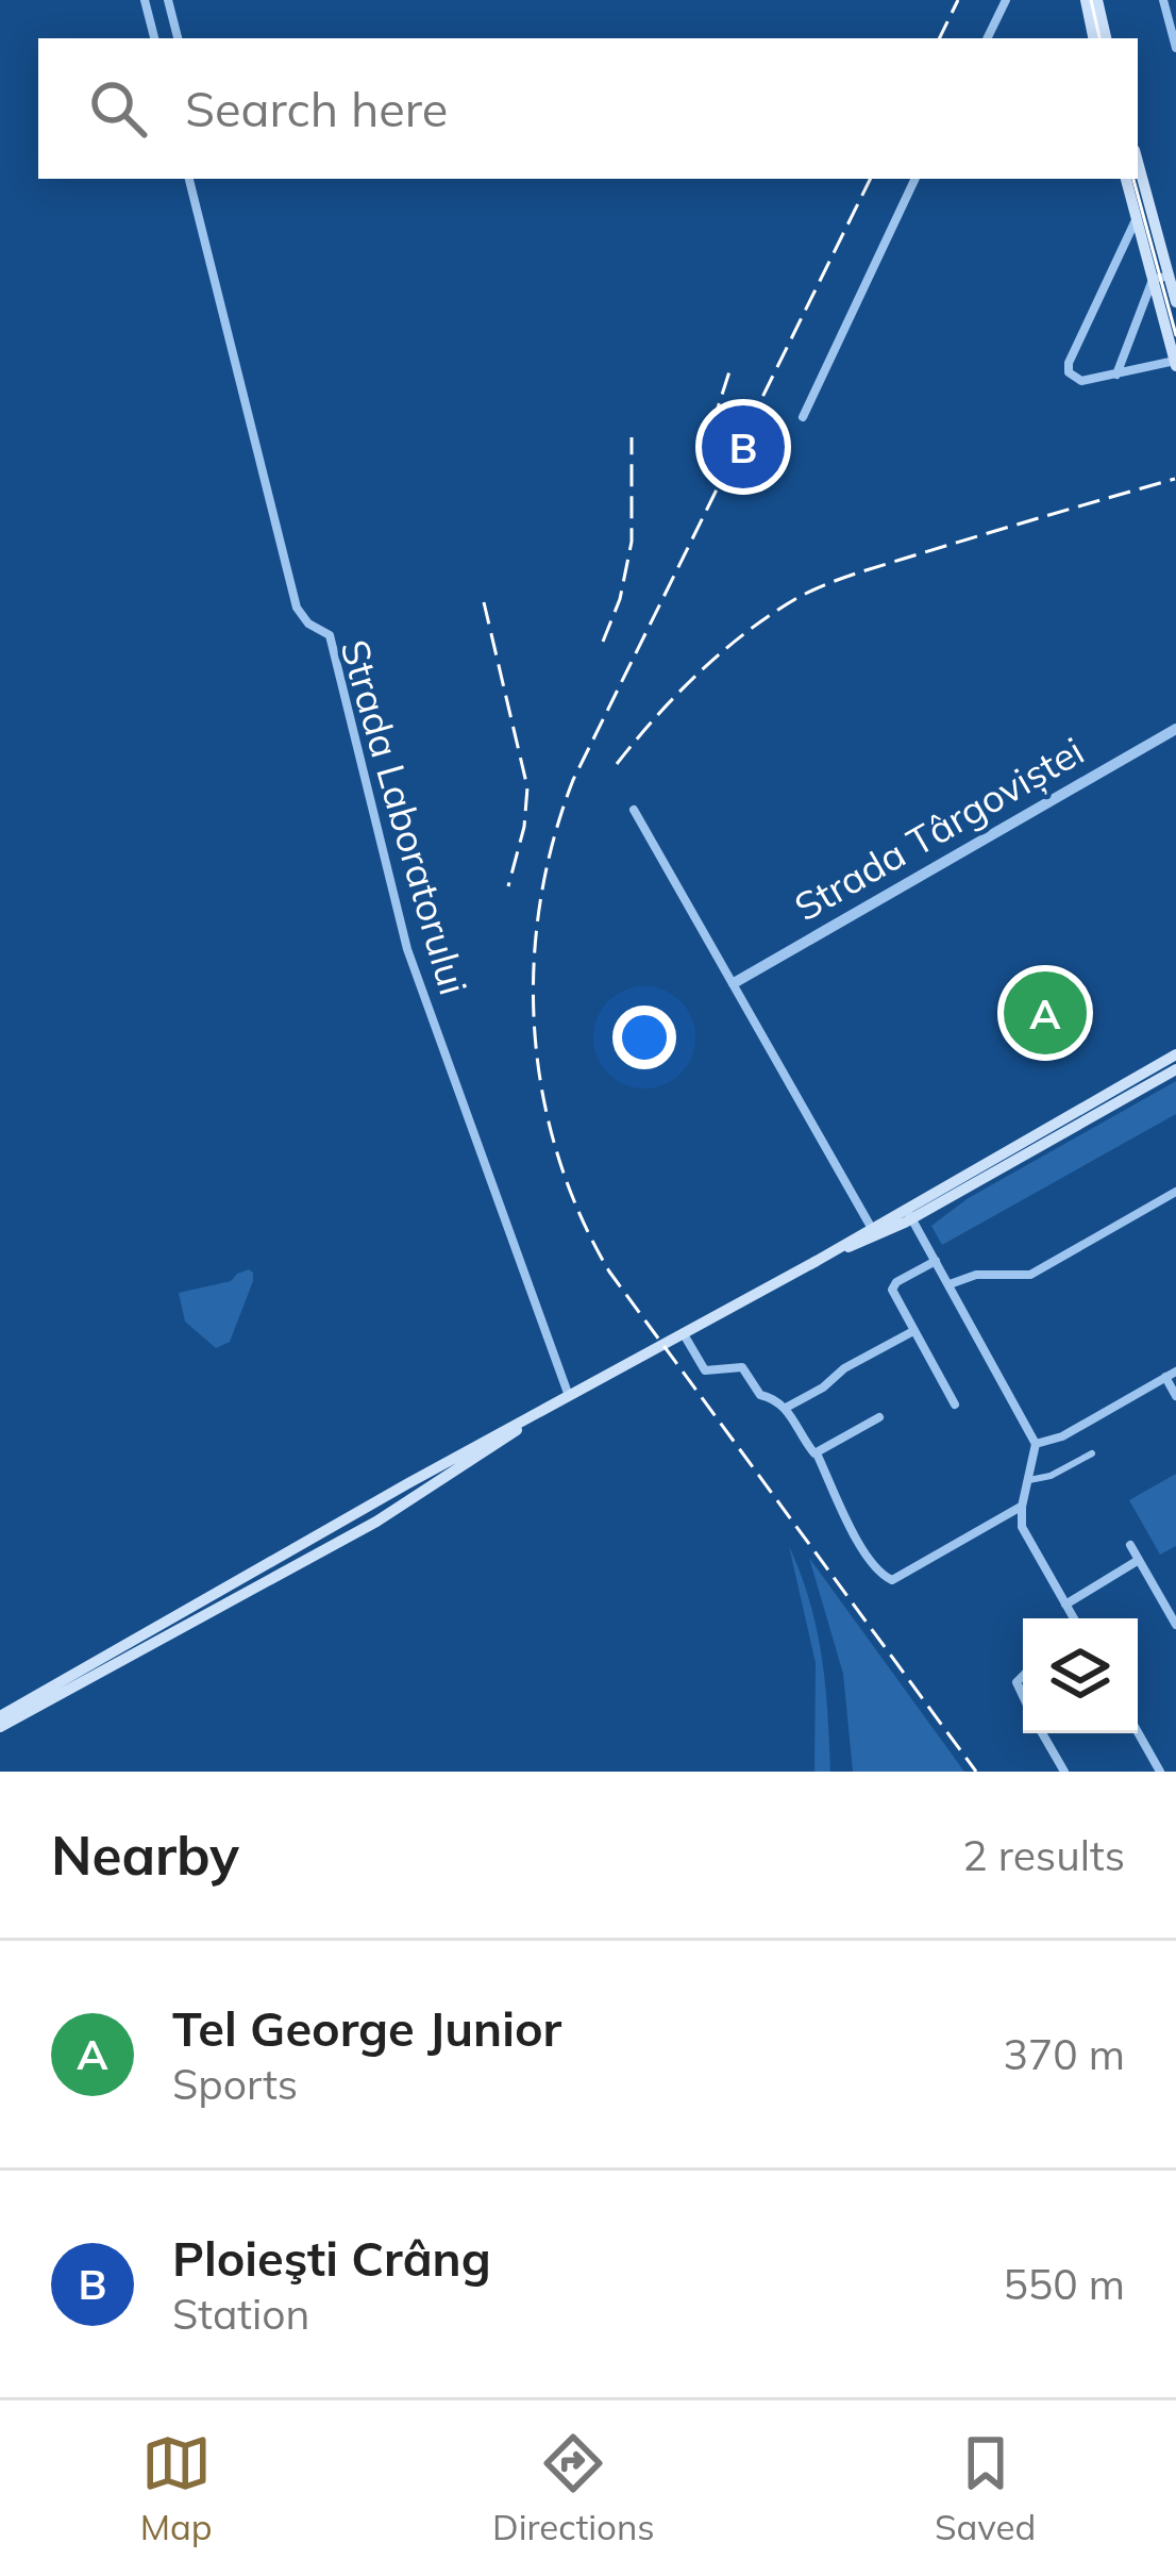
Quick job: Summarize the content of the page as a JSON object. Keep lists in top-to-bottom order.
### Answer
{
  "streets": {
    "street": ["Strada Laboratorului", "Strada Târgoviștei"]
  },
  "page": {
    "search": "Search here",
    "pins": ["B", "A"],
    "heading": ["Nearby", "2 results"],
    "list": [
      {
        "mark": "A",
        "name": "Tel George Junior",
        "note": "Sports",
        "value": "370 m"
      },
      {
        "mark": "B",
        "name": "Ploieşti Crâng",
        "note": "Station",
        "value": "550 m"
      }
    ],
    "nav": ["Map", "Directions", "Saved"]
  }
}
